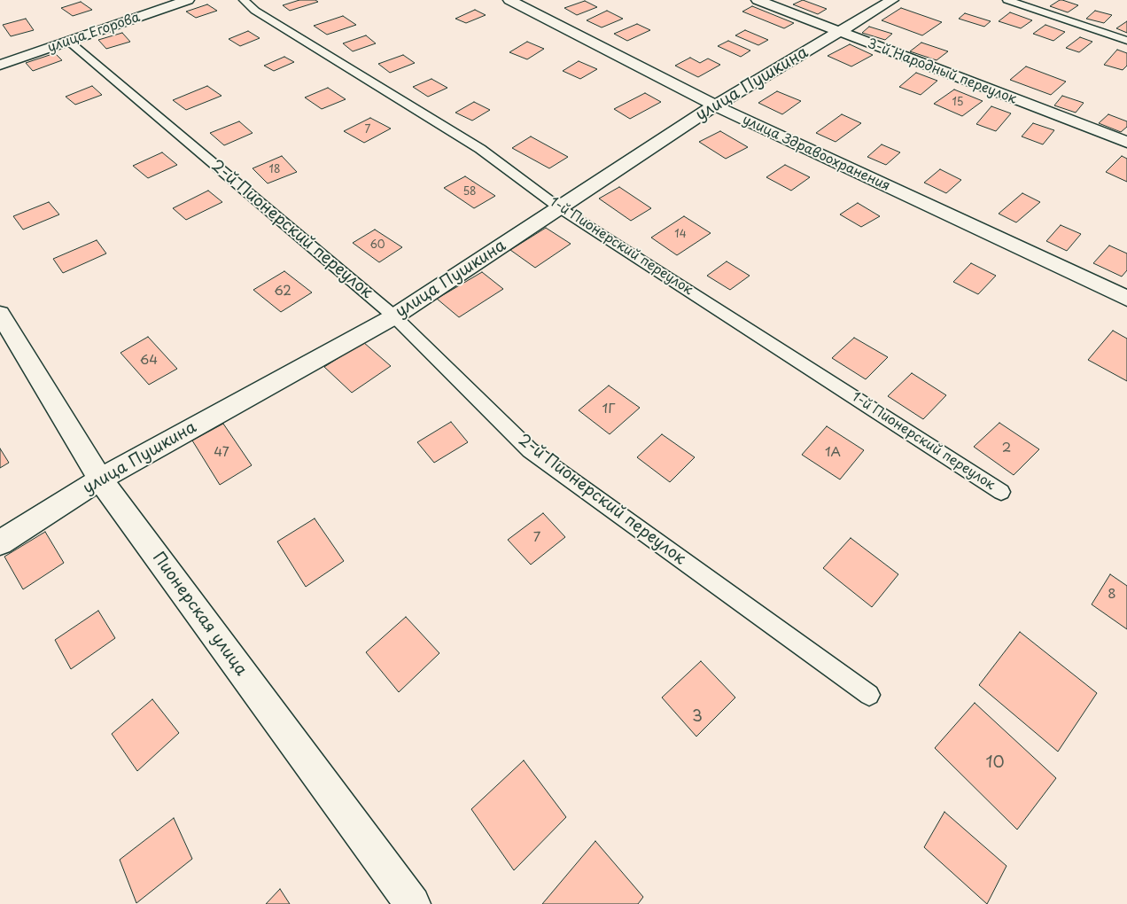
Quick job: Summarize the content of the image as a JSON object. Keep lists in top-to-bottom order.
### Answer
{
  "streets": {
    "street": [
      "улица Егорова",
      "3-й Народный переулок",
      "улица Пушкина",
      "улица Здравоохранения",
      "Пионерская улица"
    ],
    "lane": ["2-й Пионерский переулок", "1-й Пионерский переулок"]
  },
  "crossings": [
    ["улица Егорова", "2-й Пионерский переулок"],
    ["3-й Народный переулок", "улица Пушкина"],
    ["улица Пушкина", "улица Здравоохранения"],
    ["улица Пушкина", "2-й Пионерский переулок"],
    ["улица Пушкина", "1-й Пионерский переулок"],
    ["улица Пушкина", "Пионерская улица"]
  ],
  "house_numbers": [
    "15",
    "7",
    "18",
    "58",
    "14",
    "60",
    "62",
    "64",
    "1Г",
    "2",
    "47",
    "1А",
    "7",
    "8",
    "3",
    "10"
  ]
}
